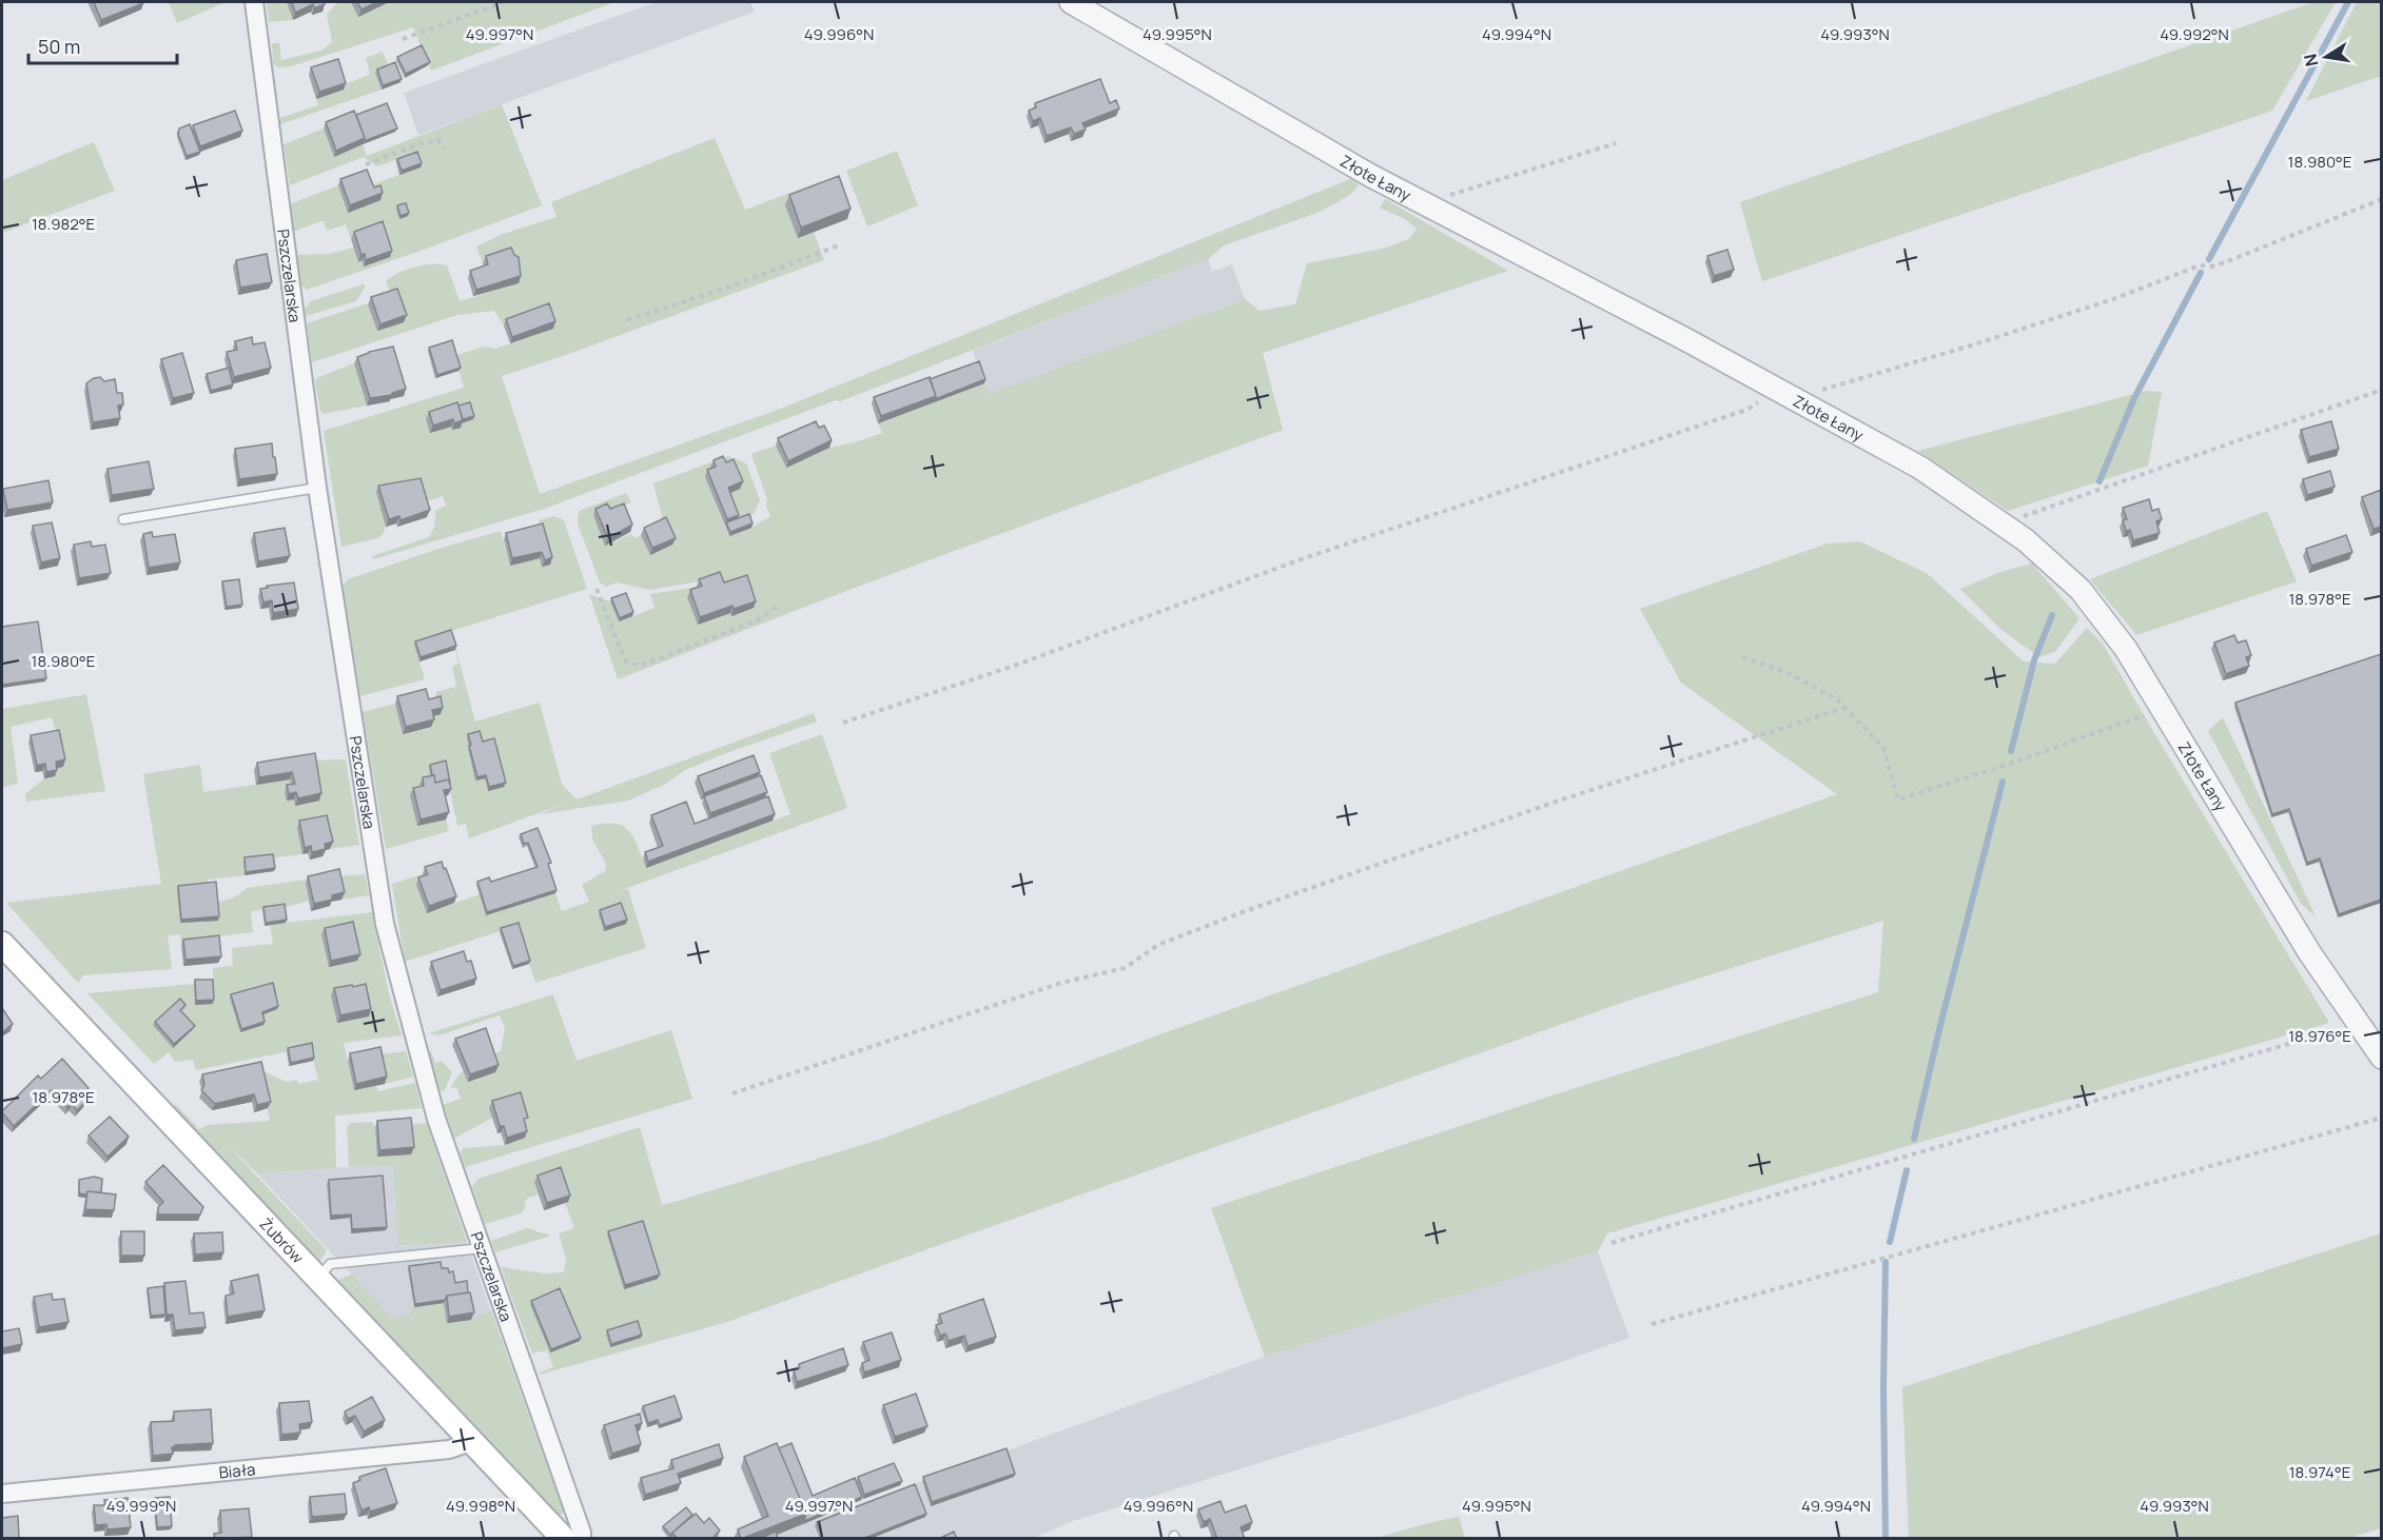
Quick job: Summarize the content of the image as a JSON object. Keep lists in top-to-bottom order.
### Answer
{
  "streets": {
    "main road": ["Żubrów"],
    "street": ["Złote Łany", "Pszczelarska", "Biała"]
  },
  "crossings": [
    ["Żubrów", "Biała"]
  ],
  "scale_bar": "50 m",
  "north": "left",
  "coordinates": [
    "49.997°N",
    "49.996°N",
    "49.995°N",
    "49.994°N",
    "49.993°N",
    "49.992°N",
    "18.980°E",
    "18.982°E",
    "18.978°E",
    "18.976°E",
    "18.974°E",
    "49.999°N",
    "49.998°N"
  ]
}
